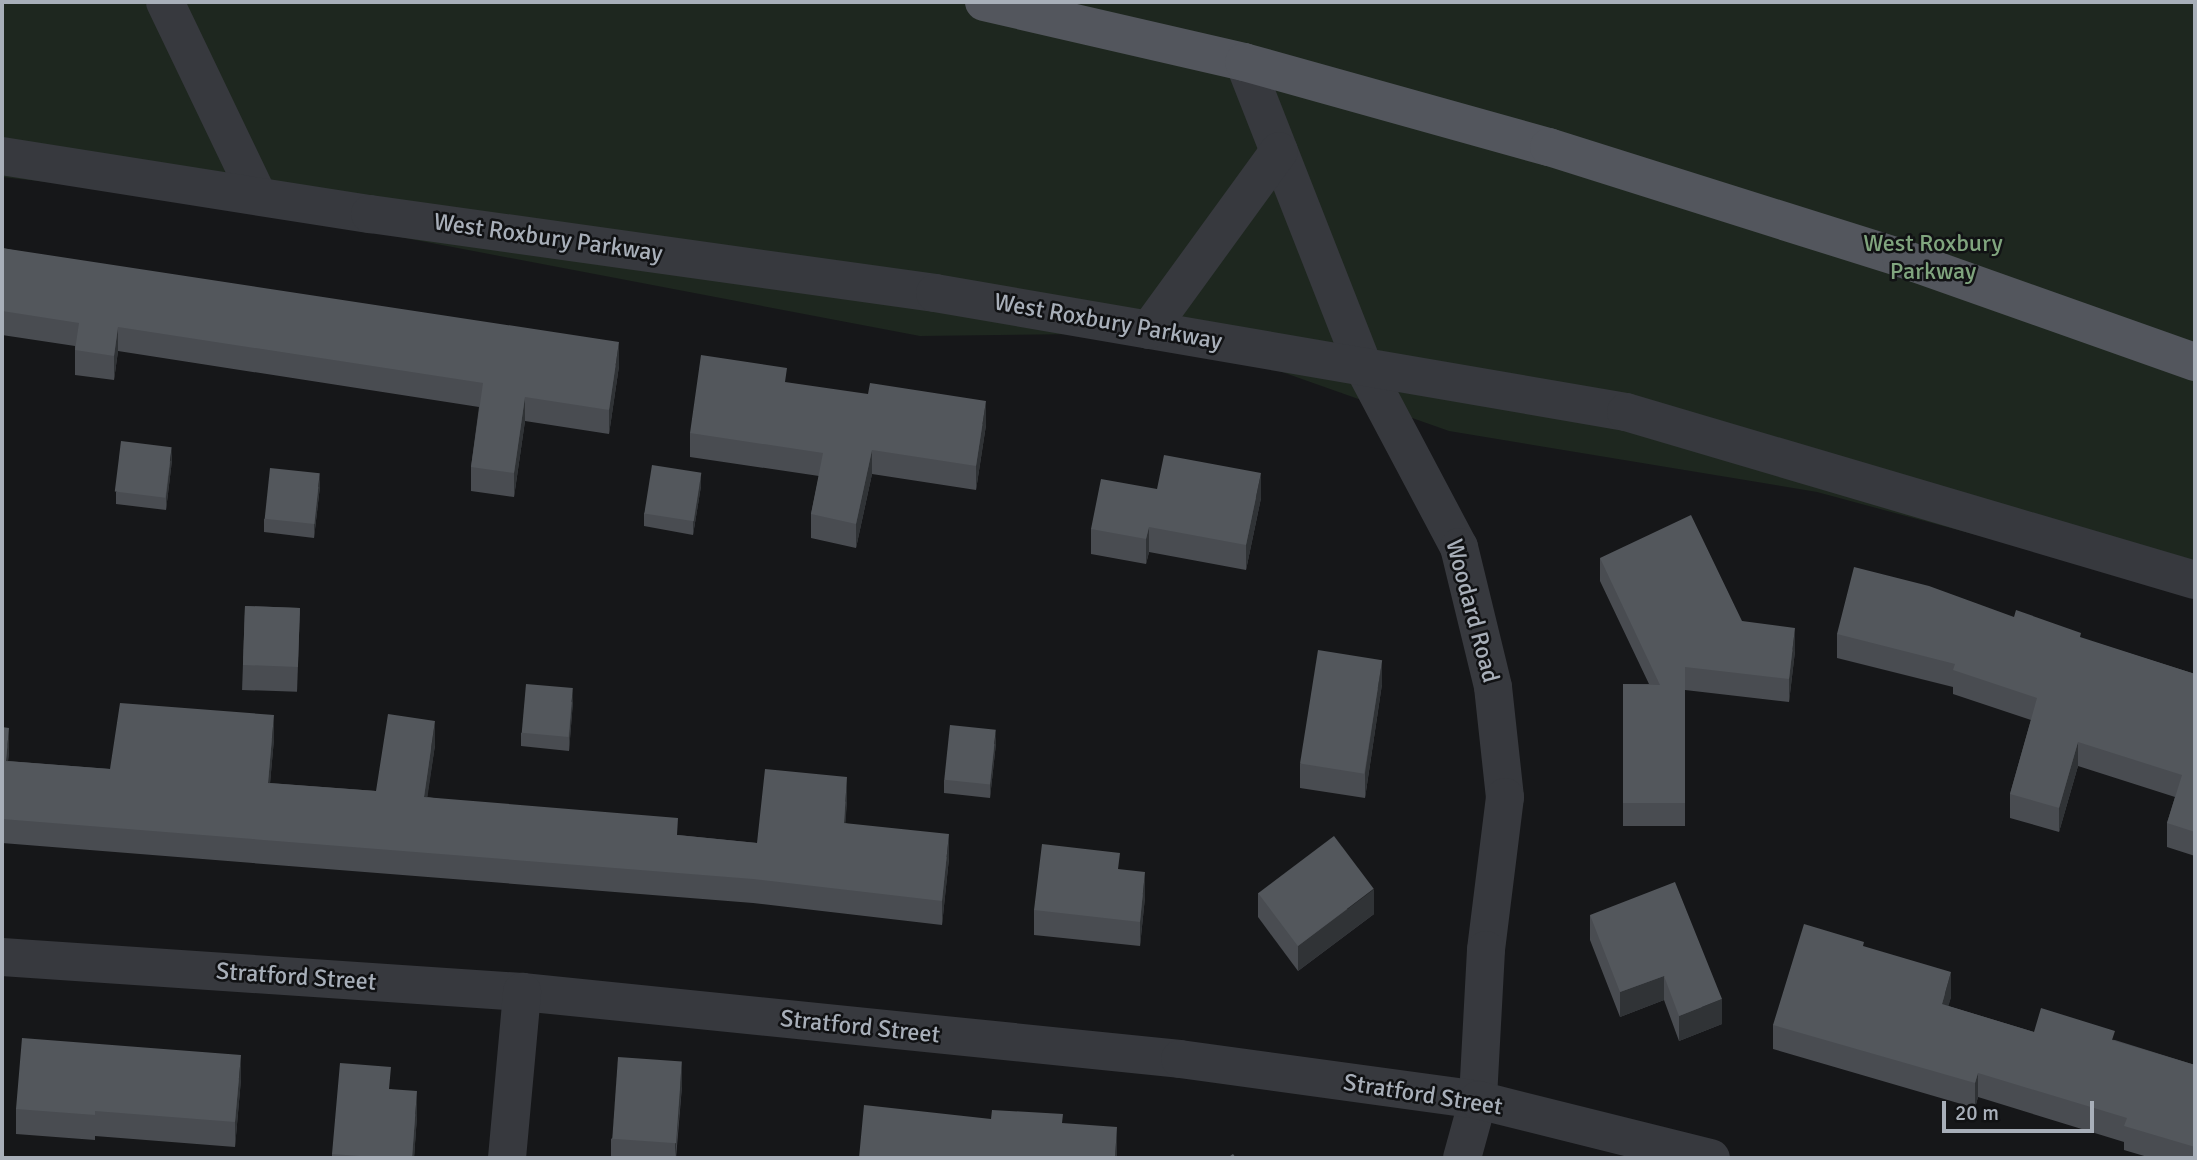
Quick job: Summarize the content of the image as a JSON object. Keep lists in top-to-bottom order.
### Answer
{
  "streets": {
    "street": ["West Roxbury Parkway", "Woodard Road", "Stratford Street"]
  },
  "crossings": [
    ["West Roxbury Parkway", "Woodard Road"],
    ["Woodard Road", "Stratford Street"]
  ],
  "parks": ["West Roxbury Parkway"],
  "scale_bar": "20 m"
}
